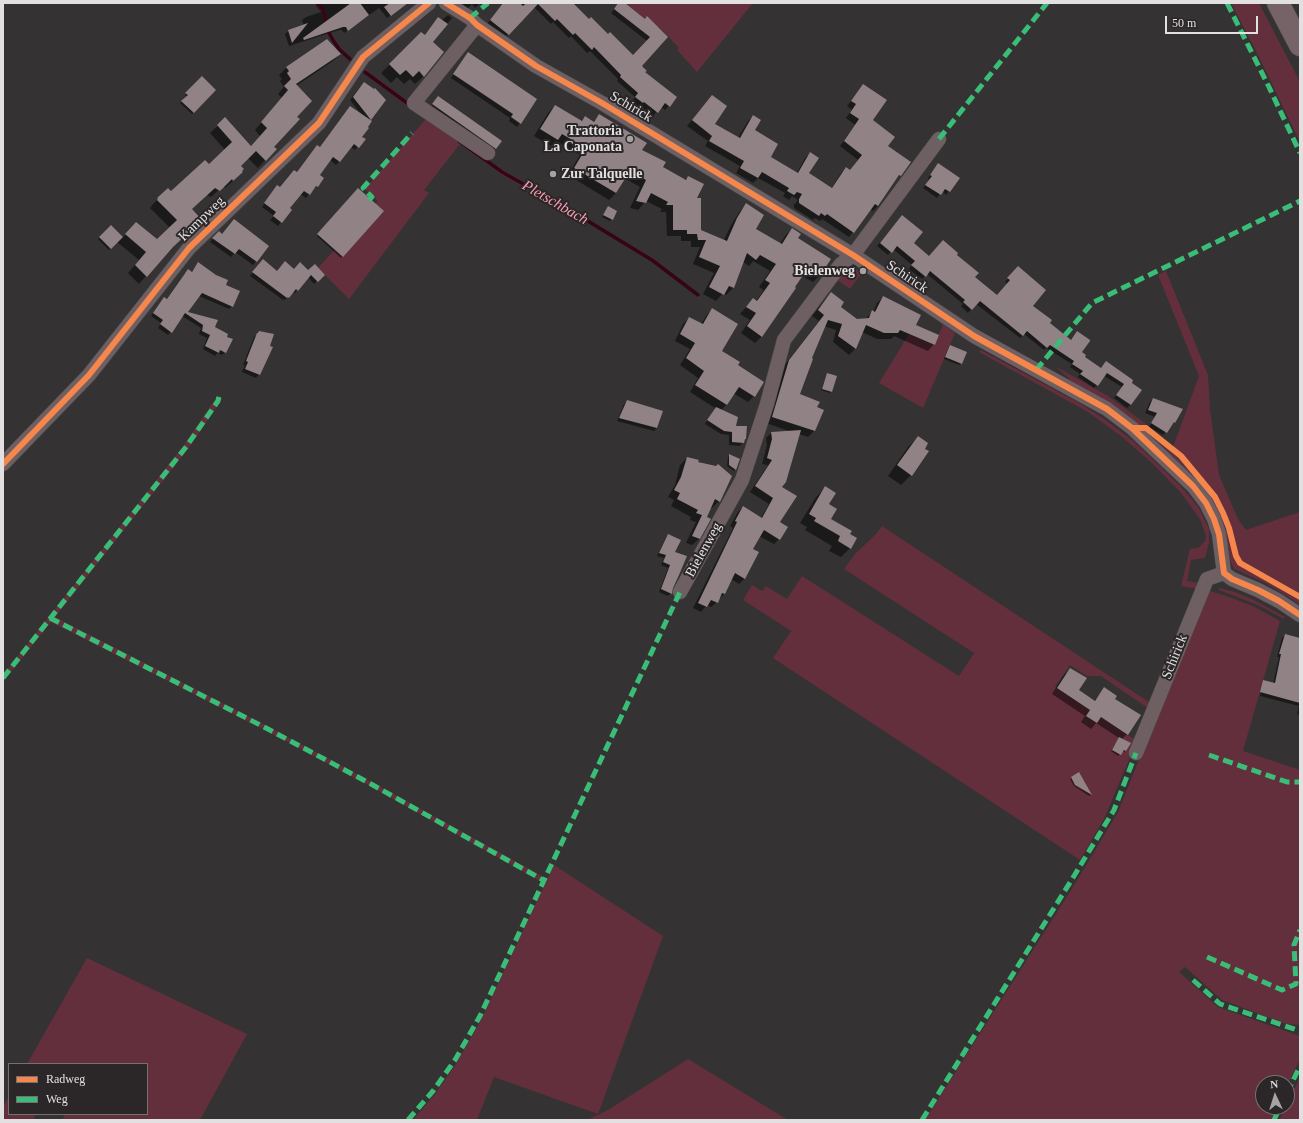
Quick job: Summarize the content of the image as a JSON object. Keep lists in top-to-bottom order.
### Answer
{
  "streets": {
    "street": ["Schirick", "Kampweg", "Bielenweg"]
  },
  "crossings": [
    ["Schirick", "Bielenweg"]
  ],
  "water": ["Pletschbach"],
  "places": ["Trattoria La Caponata", "Zur Talquelle", "Bielenweg"],
  "legend": ["Radweg", "Weg"],
  "scale_bar": "50 m",
  "north": "top"
}
